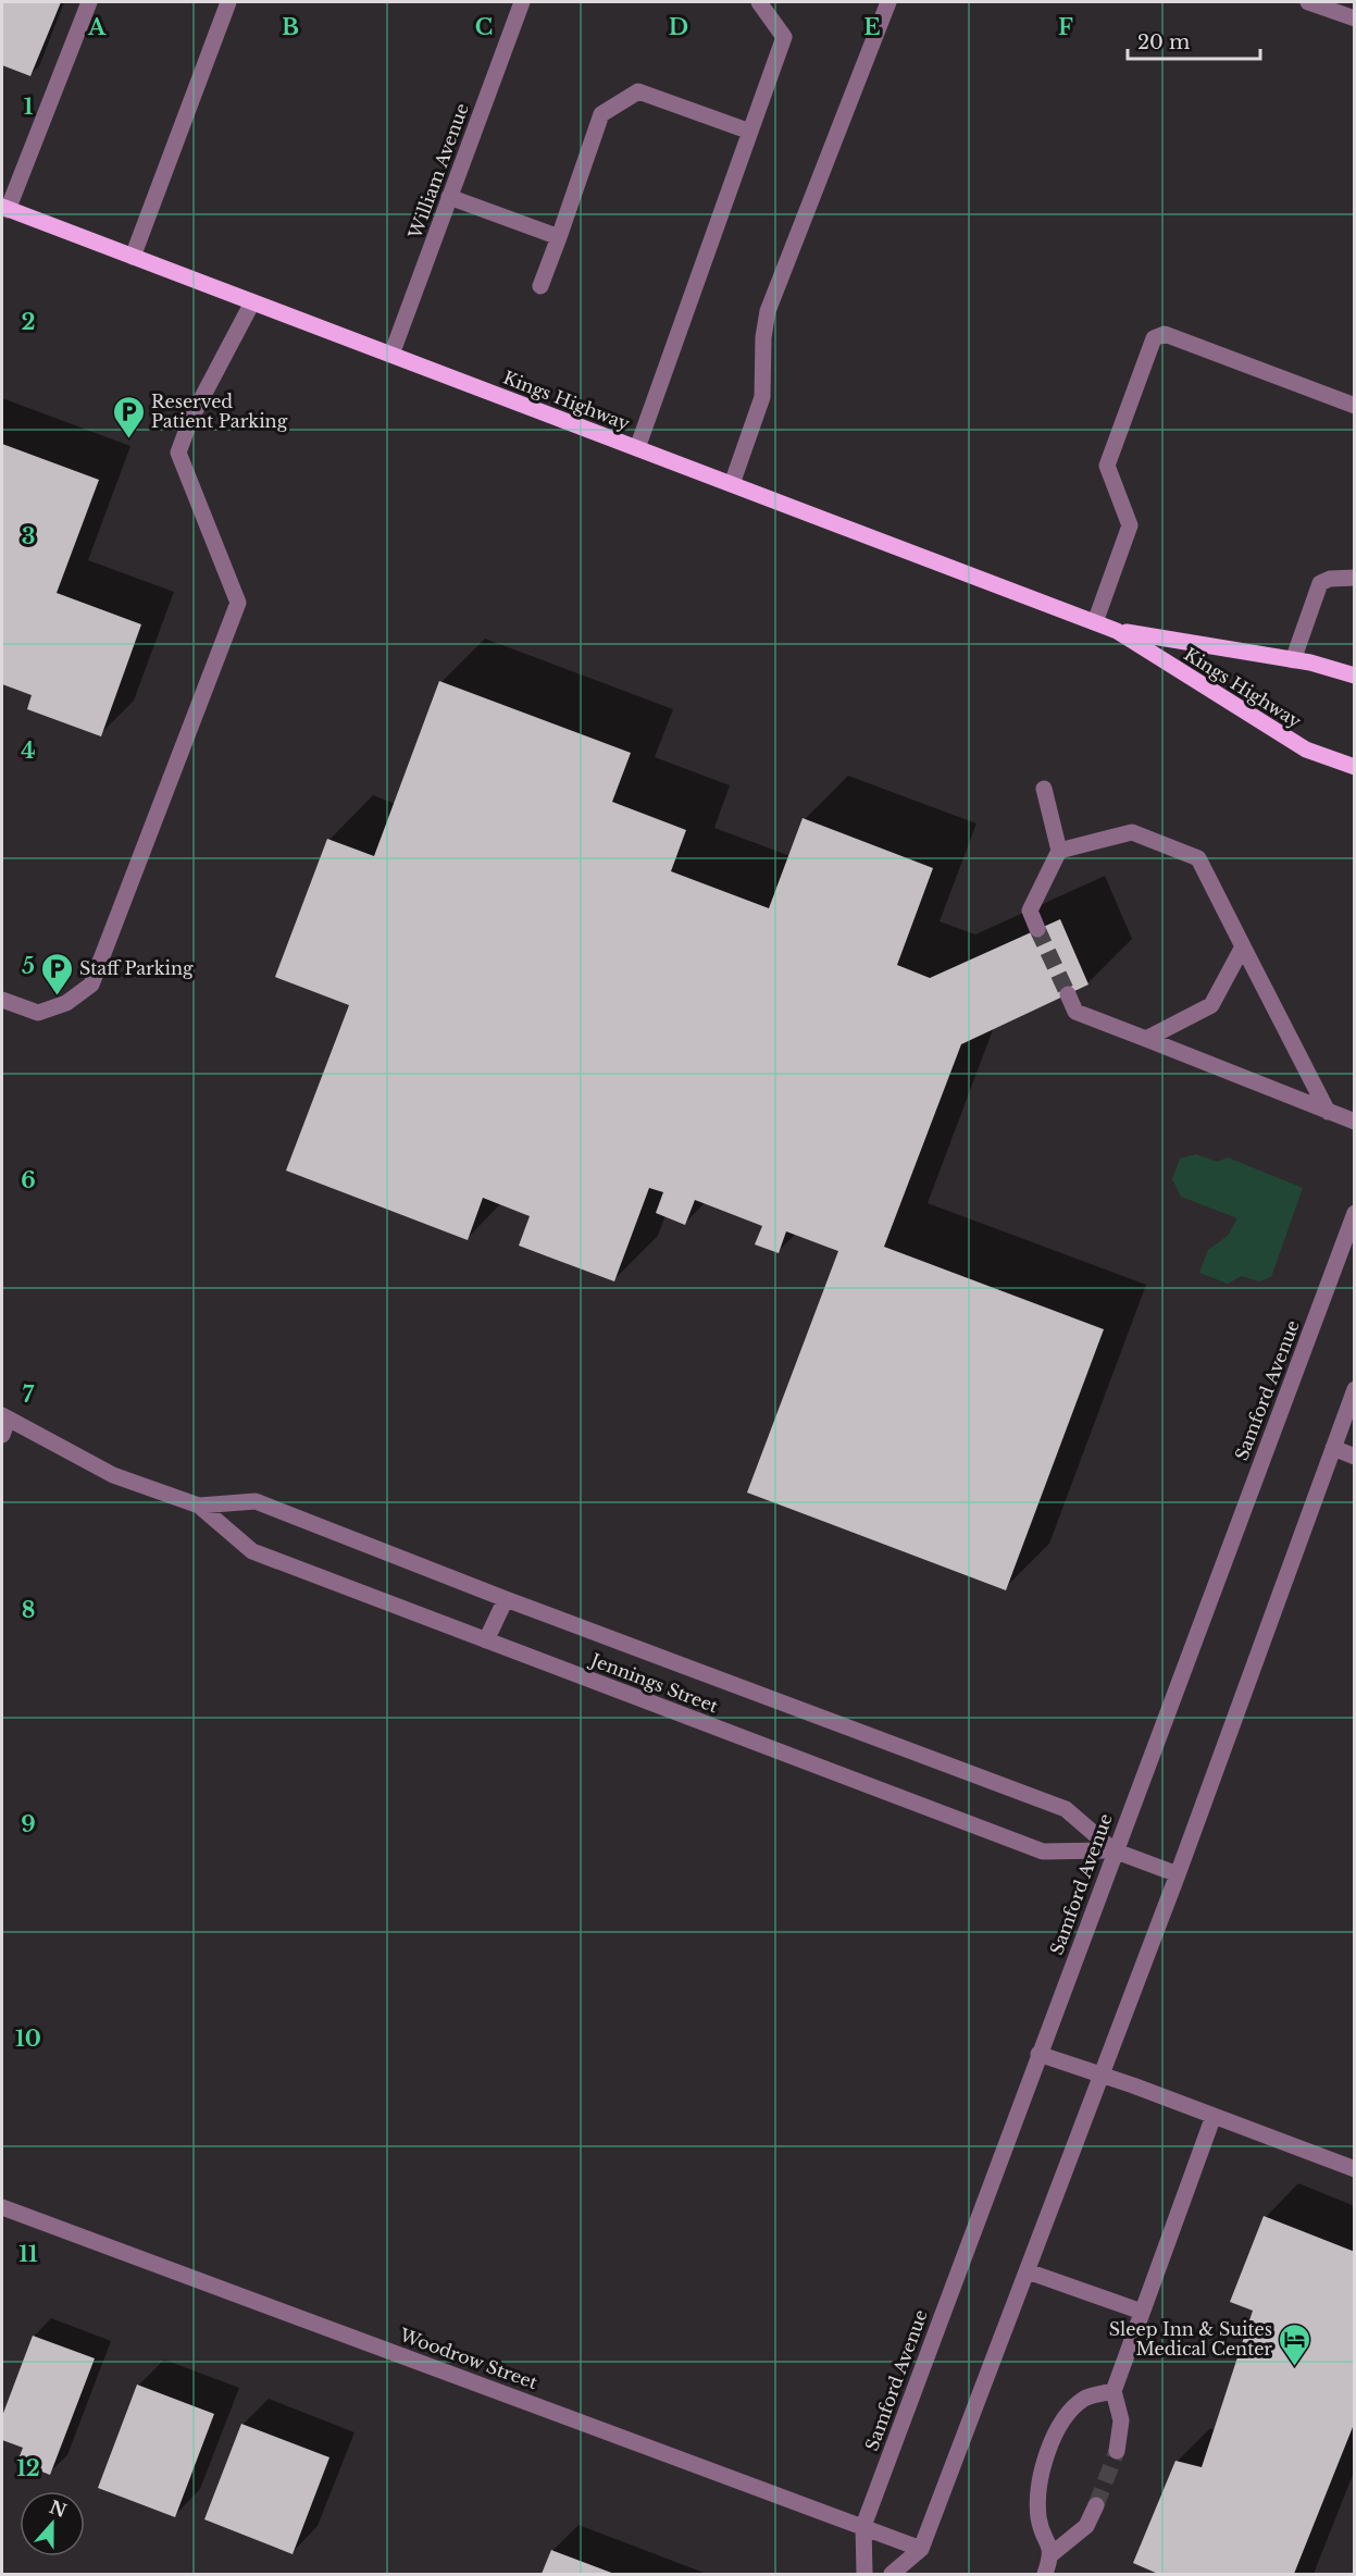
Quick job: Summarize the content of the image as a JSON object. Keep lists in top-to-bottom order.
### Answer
{
  "streets": {
    "main road": ["Kings Highway"],
    "street": [
      "William Avenue",
      "Samford Avenue",
      "Jennings Street",
      "Woodrow Street"
    ]
  },
  "crossings": [
    ["William Avenue", "Kings Highway"],
    ["Samford Avenue", "Jennings Street"],
    ["Samford Avenue", "Woodrow Street"]
  ],
  "places": {
    "parking": ["Reserved Patient Parking", "Staff Parking"],
    "hotel": ["Sleep Inn & Suites Medical Center"]
  },
  "scale_bar": "20 m",
  "north": "top",
  "grid": {
    "columns": [
      "A",
      "B",
      "C",
      "D",
      "E",
      "F"
    ],
    "rows": [
      "1",
      "2",
      "3",
      "4",
      "5",
      "6",
      "7",
      "8",
      "9",
      "10",
      "11",
      "12"
    ]
  }
}
